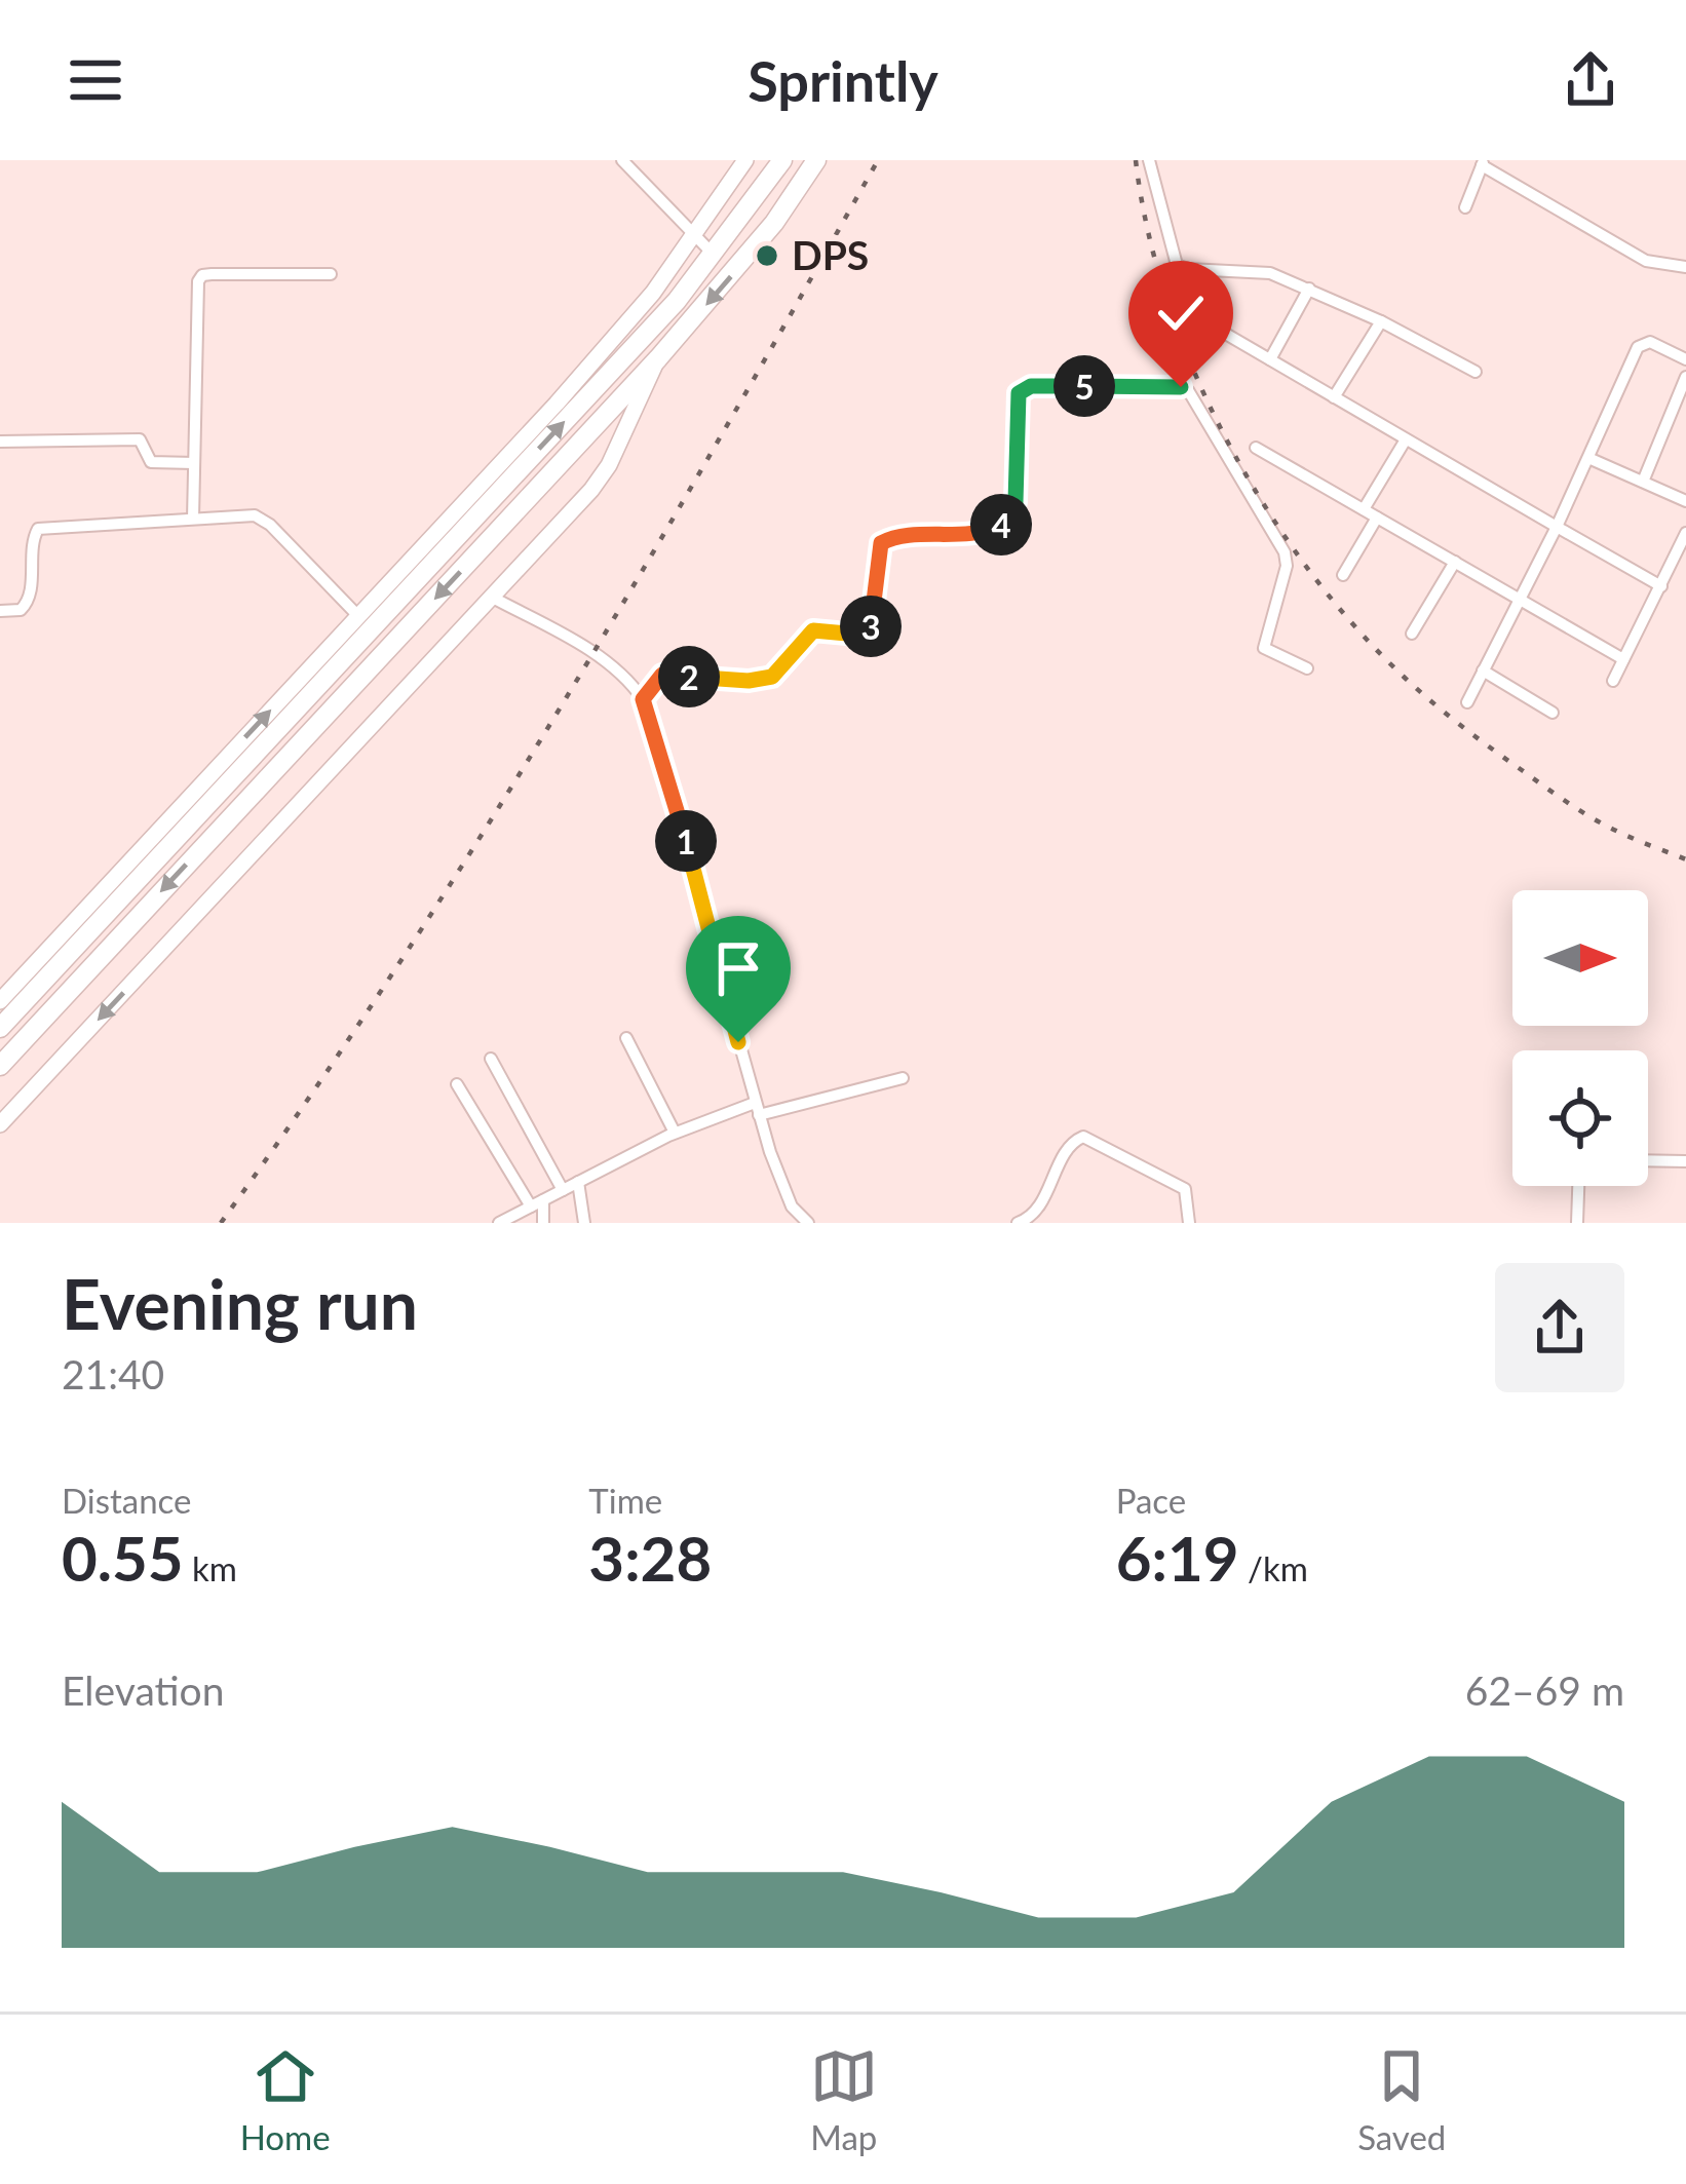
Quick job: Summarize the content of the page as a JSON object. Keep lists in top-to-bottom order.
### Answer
{
  "places": ["DPS"],
  "north": "right",
  "page": {
    "header": "Sprintly",
    "pins": [
      "5",
      "4",
      "3",
      "2",
      "1"
    ],
    "heading": ["Evening run", "21:40"],
    "stats": [
      ["Distance", "0.55 km"],
      ["Time", "3:28"],
      ["Pace", "6:19 /km"]
    ],
    "chart": ["Elevation", "62–69 m"],
    "tabs": ["Home", "Map", "Saved"]
  }
}
